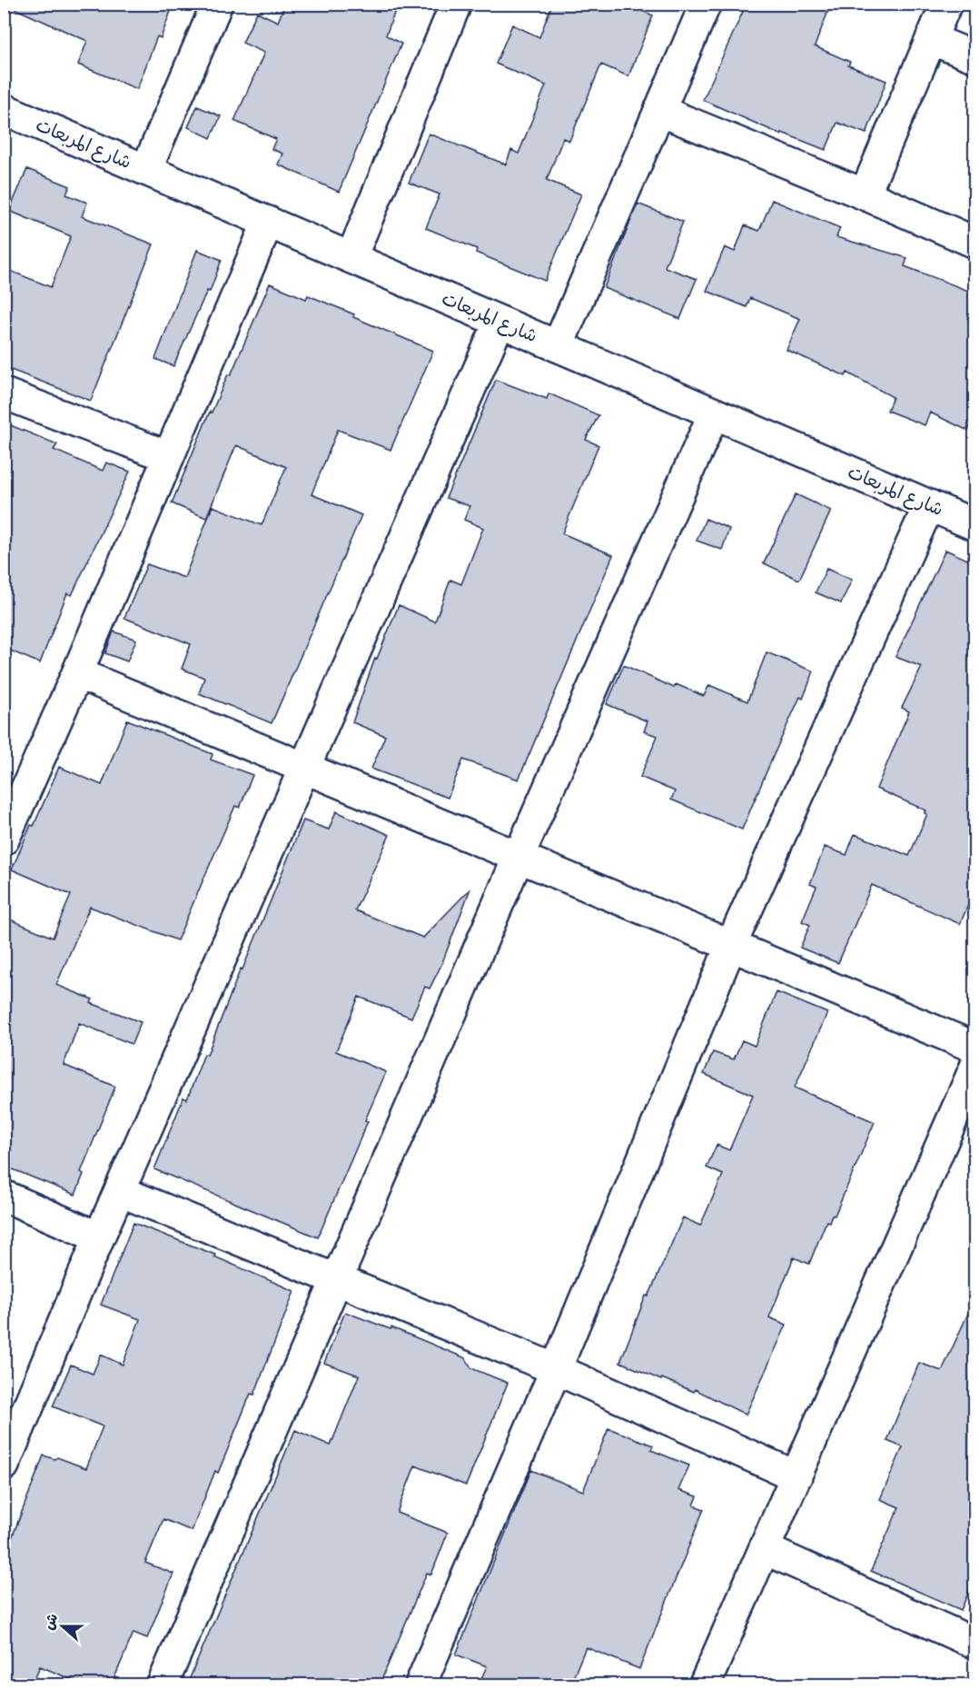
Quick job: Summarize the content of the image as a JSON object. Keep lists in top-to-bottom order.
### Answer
{
  "streets": {
    "street": ["شارع المربعات"]
  },
  "north": "left"
}
